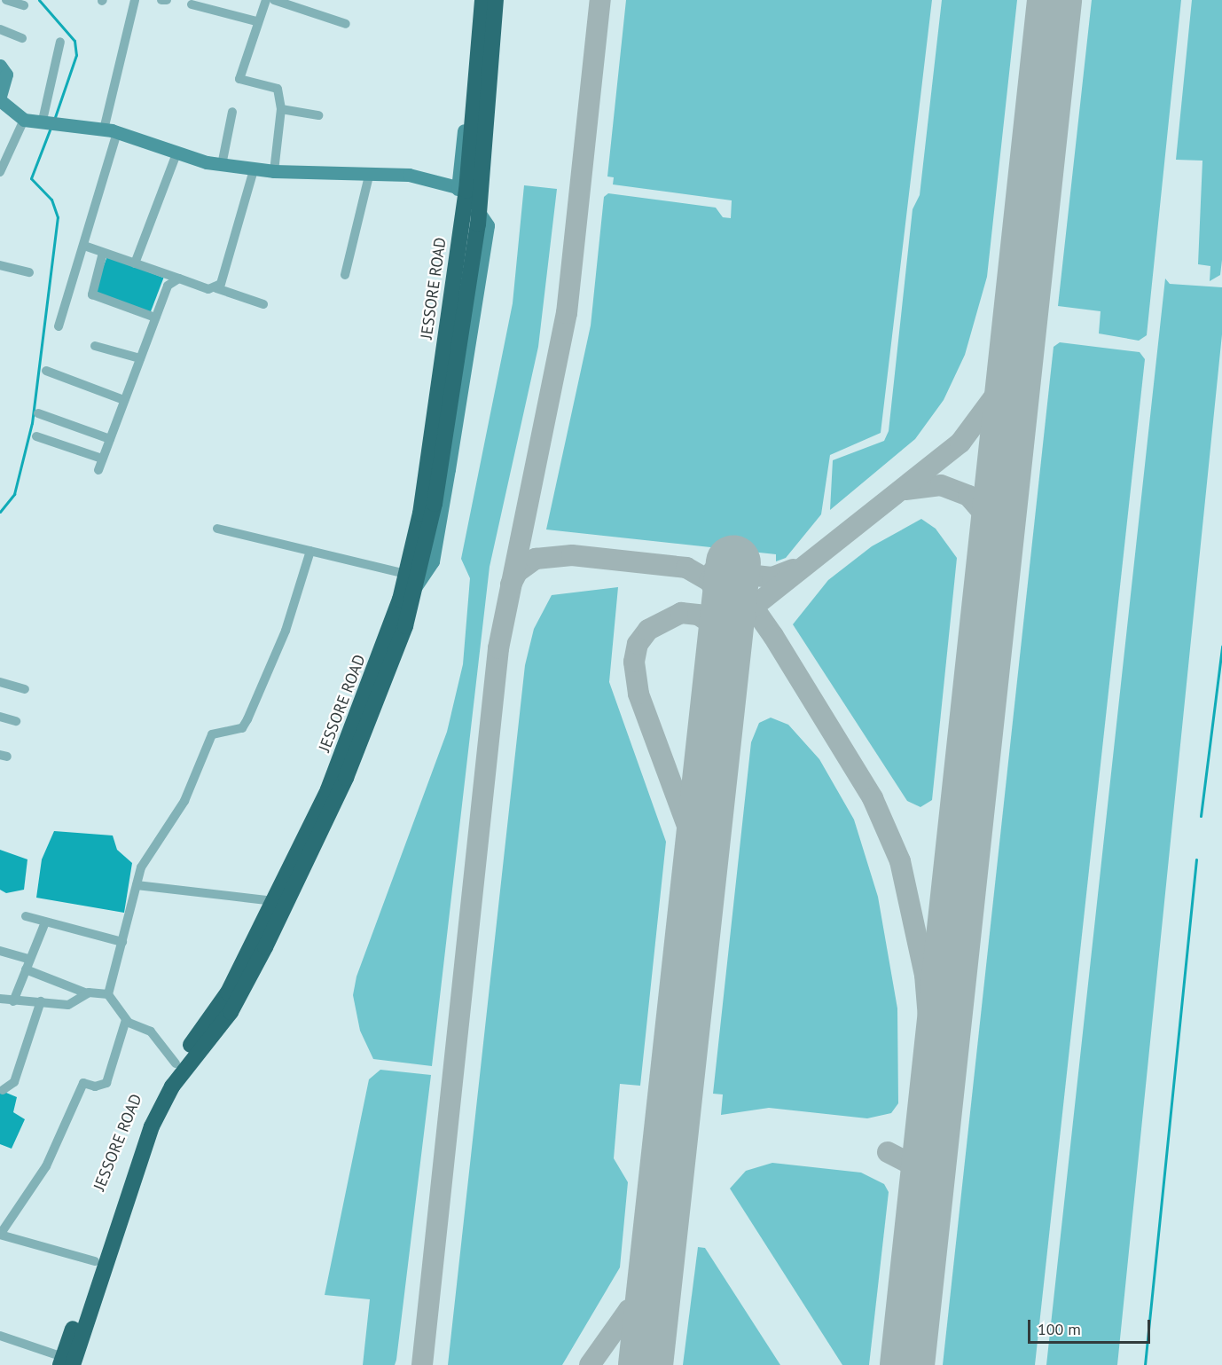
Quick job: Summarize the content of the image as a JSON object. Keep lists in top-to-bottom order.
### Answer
{
  "streets": {
    "highway": ["JESSORE ROAD"]
  },
  "scale_bar": "100 m"
}
